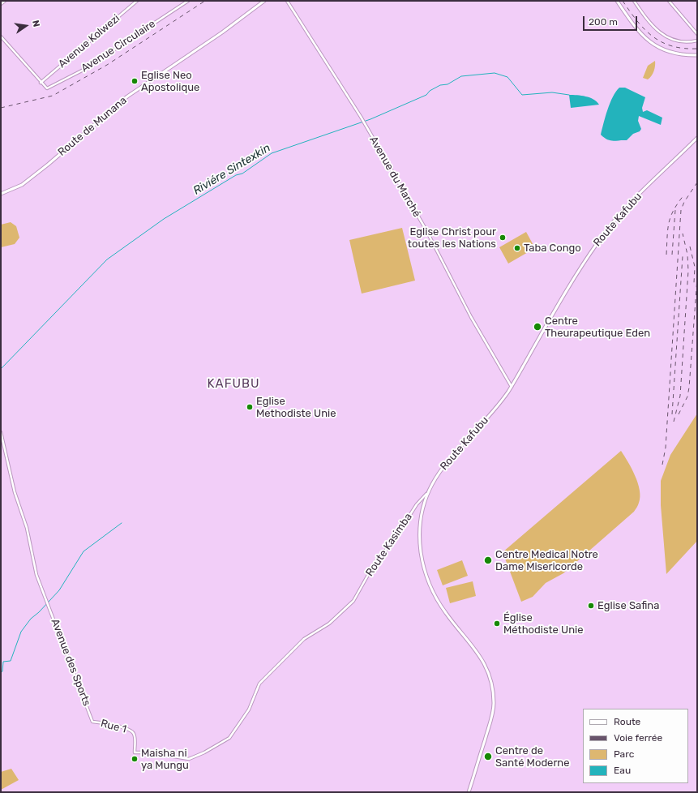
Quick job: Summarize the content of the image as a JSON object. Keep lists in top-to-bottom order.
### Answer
{
  "streets": {
    "main road": ["Route de Munana", "Route Kafubu"],
    "street": [
      "Avenue Kolwezi",
      "Avenue Circulaire",
      "Avenue du Marché",
      "Route Kasimba",
      "Avenue des Sports",
      "Rue 1"
    ]
  },
  "crossings": [
    ["Avenue Kolwezi", "Avenue Circulaire"],
    ["Avenue du Marché", "Route Kafubu"],
    ["Route Kafubu", "Route Kasimba"],
    ["Route Kasimba", "Rue 1"],
    ["Avenue des Sports", "Rue 1"]
  ],
  "districts": ["KAFUBU"],
  "water": ["Riviére Sintexkin"],
  "places": [
    "Eglise Neo Apostolique",
    "Eglise Christ pour toutes les Nations",
    "Taba Congo",
    "Centre Theurapeutique Eden",
    "Eglise Methodiste Unie",
    "Centre Medical Notre Dame Misericorde",
    "Eglise Safina",
    "Église Méthodiste Unie",
    "Centre de Santé Moderne",
    "Maisha ni ya Mungu"
  ],
  "legend": [
    "Route",
    "Voie ferrée",
    "Parc",
    "Eau"
  ],
  "scale_bar": "200 m",
  "north": "right"
}
